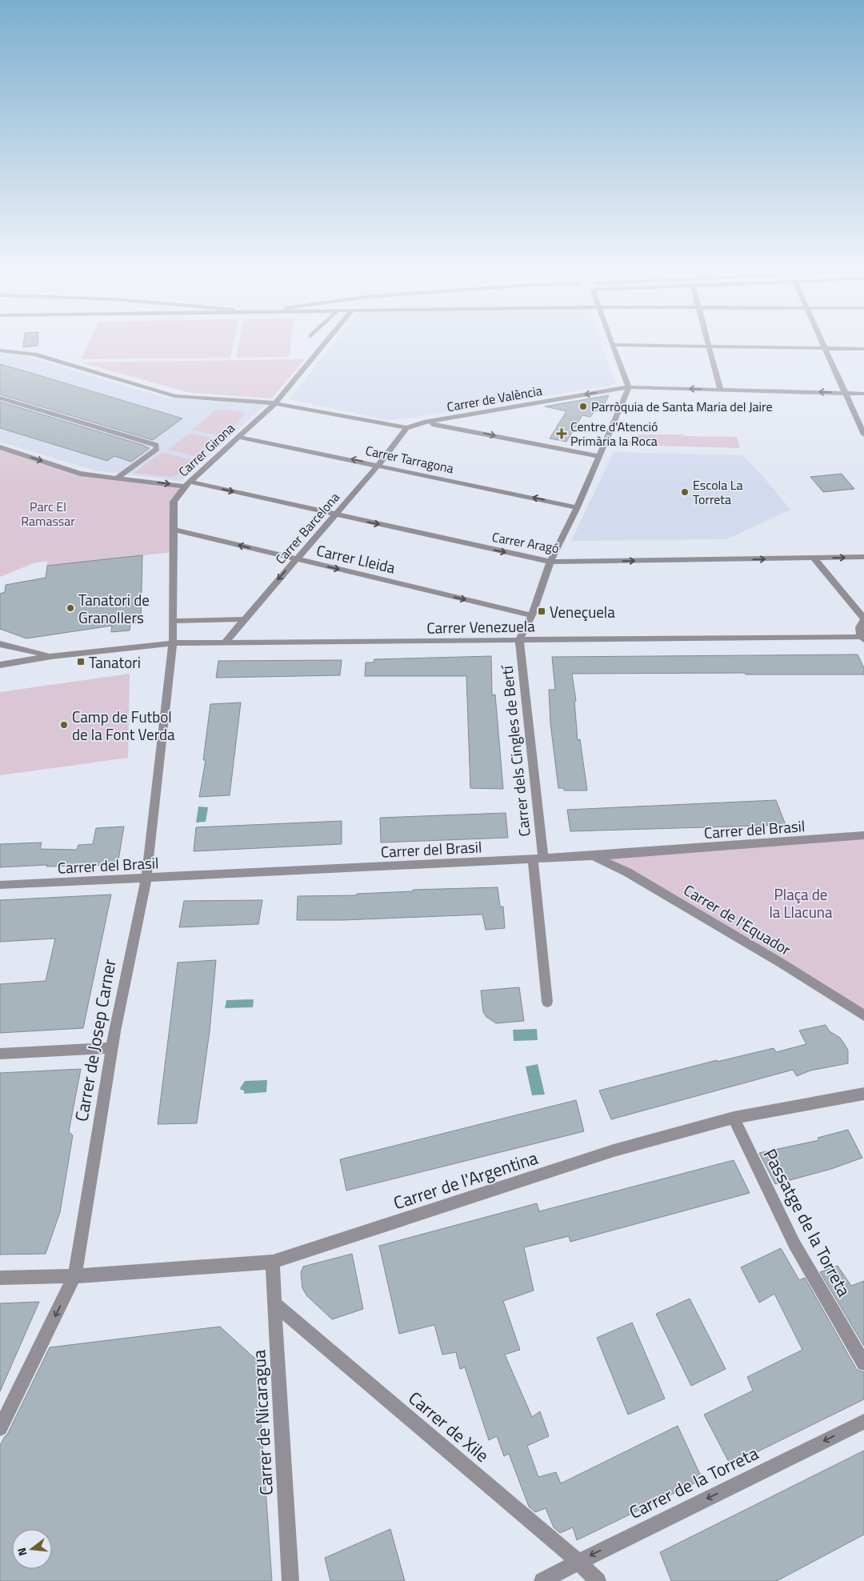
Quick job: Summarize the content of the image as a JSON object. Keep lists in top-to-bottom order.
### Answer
{
  "streets": {
    "street": [
      "Carrer de València",
      "Carrer Girona",
      "Carrer Tarragona",
      "Carrer Barcelona",
      "Carrer Aragó",
      "Carrer Lleida",
      "Carrer Venezuela",
      "Carrer dels Cingles de Bertí",
      "Carrer del Brasil",
      "Carrer de l'Equador",
      "Carrer de Josep Carner",
      "Carrer de l'Argentina",
      "Passatge de la Torreta",
      "Carrer de Nicaragua",
      "Carrer de Xile",
      "Carrer de la Torreta"
    ]
  },
  "crossings": [
    ["Carrer de València", "Carrer Girona"],
    ["Carrer de València", "Carrer Barcelona"],
    ["Carrer Girona", "Carrer Tarragona"],
    ["Carrer Girona", "Carrer Aragó"],
    ["Carrer Girona", "Carrer Lleida"],
    ["Carrer Girona", "Carrer Venezuela"],
    ["Carrer Girona", "Carrer de Josep Carner"],
    ["Carrer Tarragona", "Carrer Barcelona"],
    ["Carrer Barcelona", "Carrer Aragó"],
    ["Carrer Barcelona", "Carrer Lleida"],
    ["Carrer Barcelona", "Carrer Venezuela"],
    ["Carrer Venezuela", "Carrer dels Cingles de Bertí"],
    ["Carrer Venezuela", "Carrer de Josep Carner"],
    ["Carrer dels Cingles de Bertí", "Carrer del Brasil"],
    ["Carrer del Brasil", "Carrer de l'Equador"],
    ["Carrer del Brasil", "Carrer de Josep Carner"],
    ["Carrer de Josep Carner", "Carrer de l'Argentina"],
    ["Carrer de l'Argentina", "Passatge de la Torreta"],
    ["Carrer de l'Argentina", "Carrer de Nicaragua"],
    ["Carrer de Nicaragua", "Carrer de Xile"],
    ["Carrer de Xile", "Carrer de la Torreta"]
  ],
  "one_way": ["Carrer Aragó", "Carrer de la Torreta"],
  "parks": ["Parc El Ramassar", "Plaça de la Llacuna"],
  "places": {
    "other": [
      "Parròquia de Santa Maria del Jaire",
      "Escola La Torreta",
      "Tanatori de Granollers",
      "Camp de Futbol de la Font Verda"
    ],
    "health": ["Centre d'Atenció Primària la Roca"],
    "transit": ["Veneçuela", "Tanatori"]
  },
  "north": "left"
}
